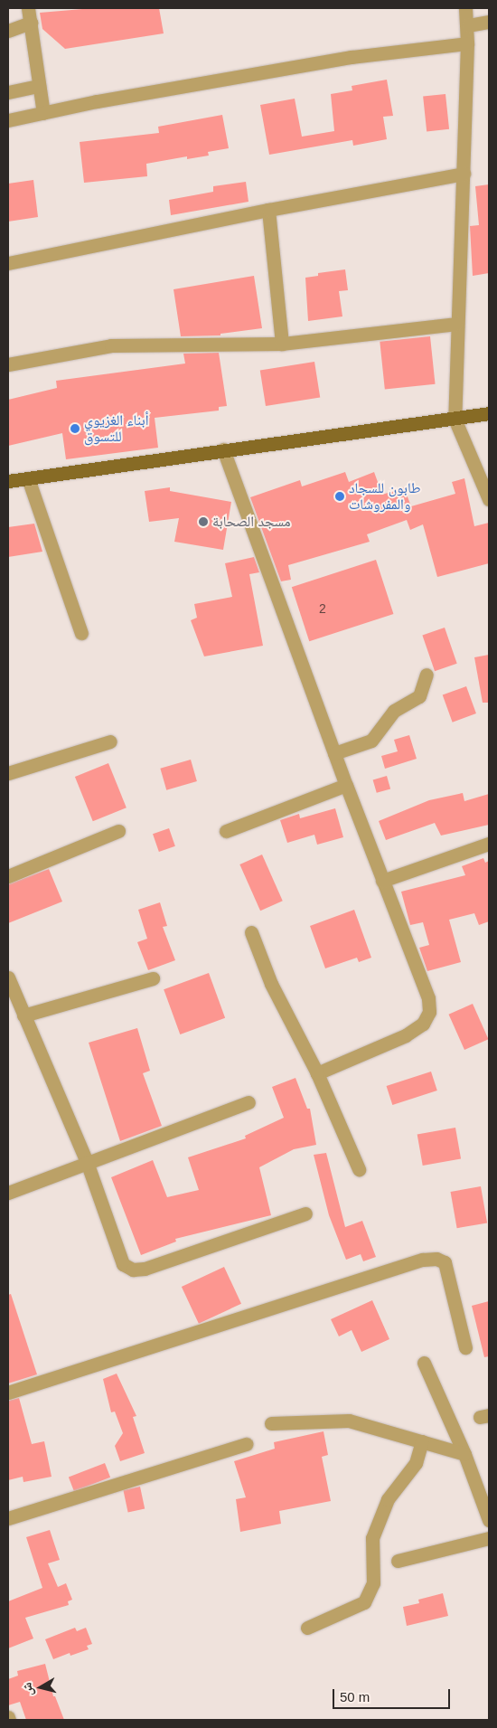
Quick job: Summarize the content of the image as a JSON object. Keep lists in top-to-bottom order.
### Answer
{
  "places": ["أبناء الغزيوي للتسوق", "طابون للسجاد والمفروشات", "مسجد الصحابة"],
  "house_numbers": ["2"],
  "scale_bar": "50 m",
  "north": "left"
}
